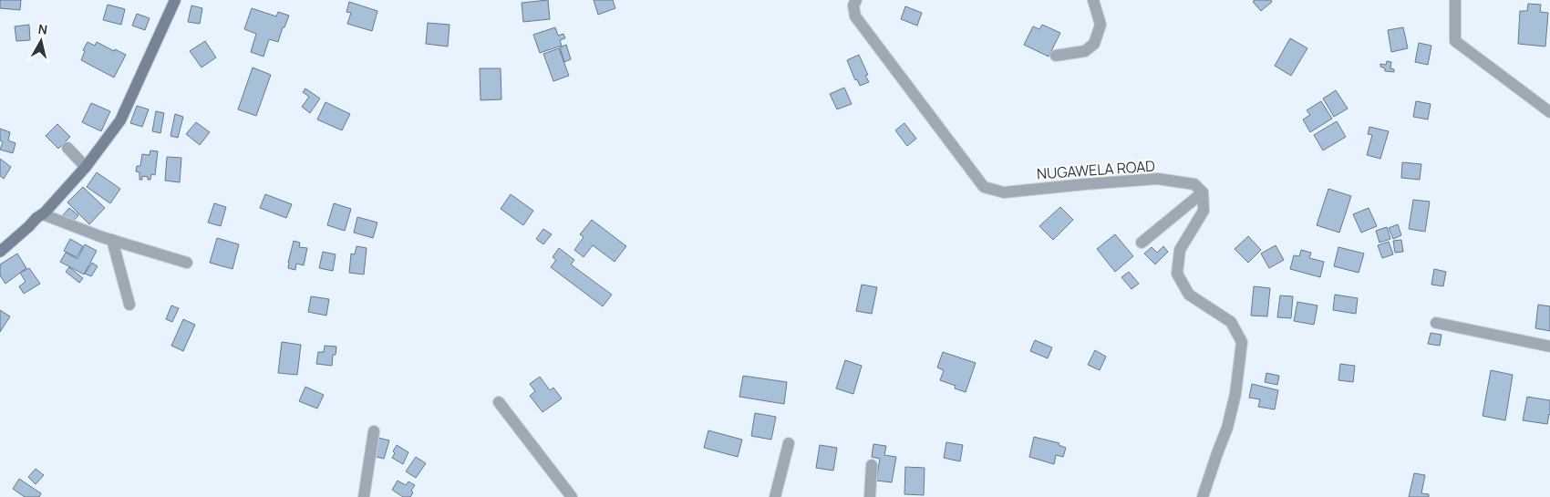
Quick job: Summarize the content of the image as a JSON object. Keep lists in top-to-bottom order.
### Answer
{
  "streets": {
    "street": ["NUGAWELA ROAD"]
  },
  "north": "top"
}
